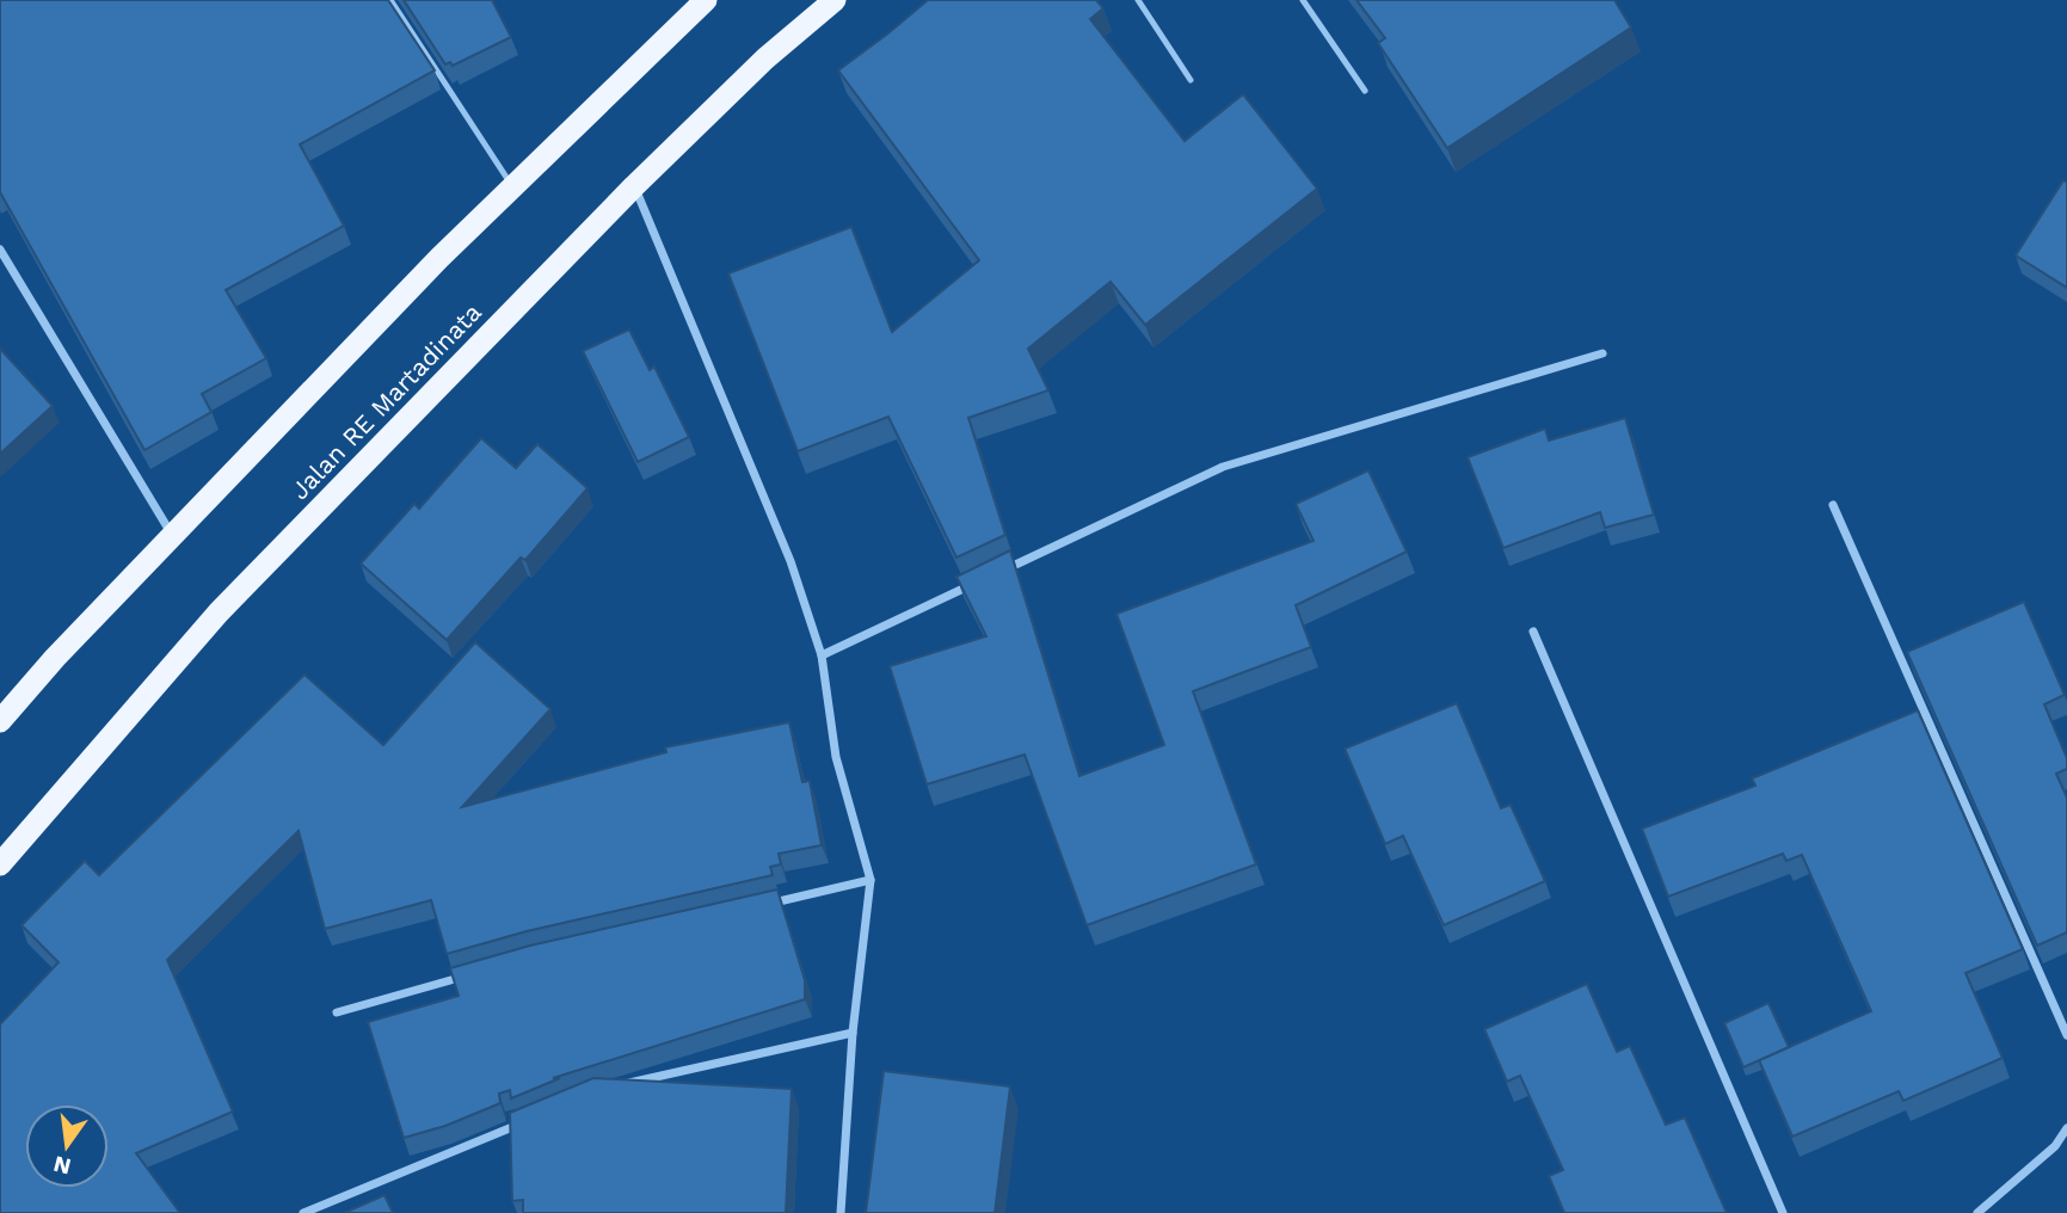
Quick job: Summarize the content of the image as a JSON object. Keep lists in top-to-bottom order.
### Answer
{
  "streets": {
    "highway": ["Jalan RE Martadinata"]
  },
  "north": "bottom"
}
